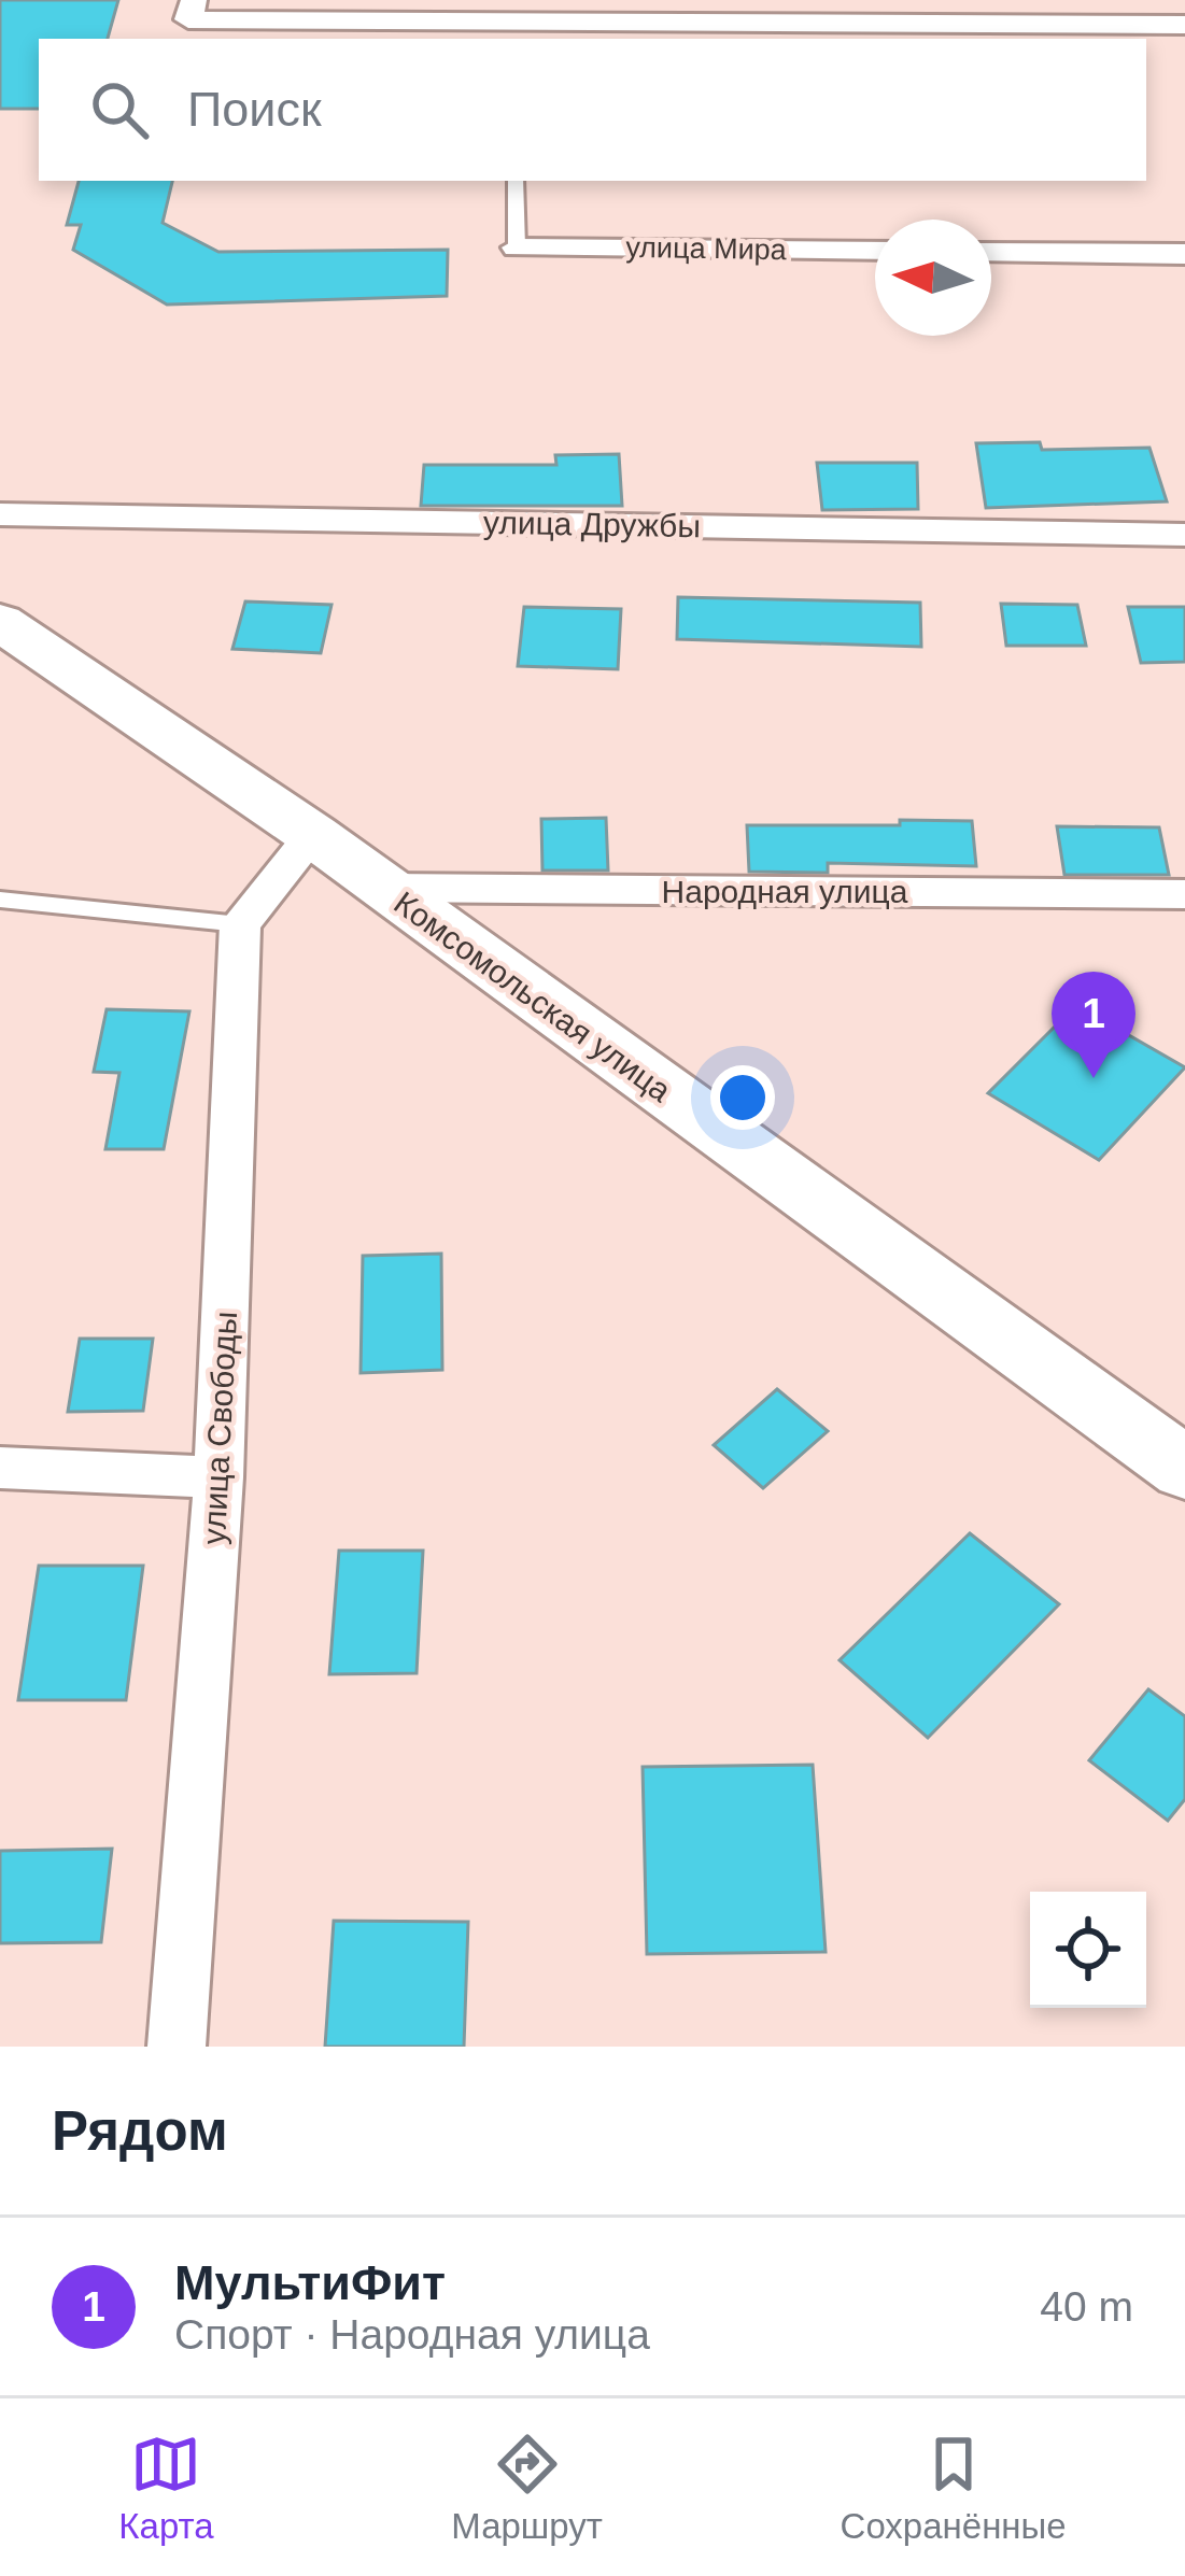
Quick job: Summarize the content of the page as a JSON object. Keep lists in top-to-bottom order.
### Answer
{
  "streets": {
    "main road": ["Комсомольская улица"],
    "street": [
      "улица Мира",
      "улица Дружбы",
      "Народная улица",
      "улица Свободы"
    ]
  },
  "crossings": [
    ["Народная улица", "Комсомольская улица"]
  ],
  "north": "left",
  "page": {
    "search": "Поиск",
    "pins": "1",
    "heading": "Рядом",
    "list": [
      {
        "mark": "1",
        "name": "МультиФит",
        "note": "Спорт · Народная улица",
        "value": "40 m"
      }
    ],
    "nav": ["Карта", "Маршрут", "Сохранённые"]
  }
}
